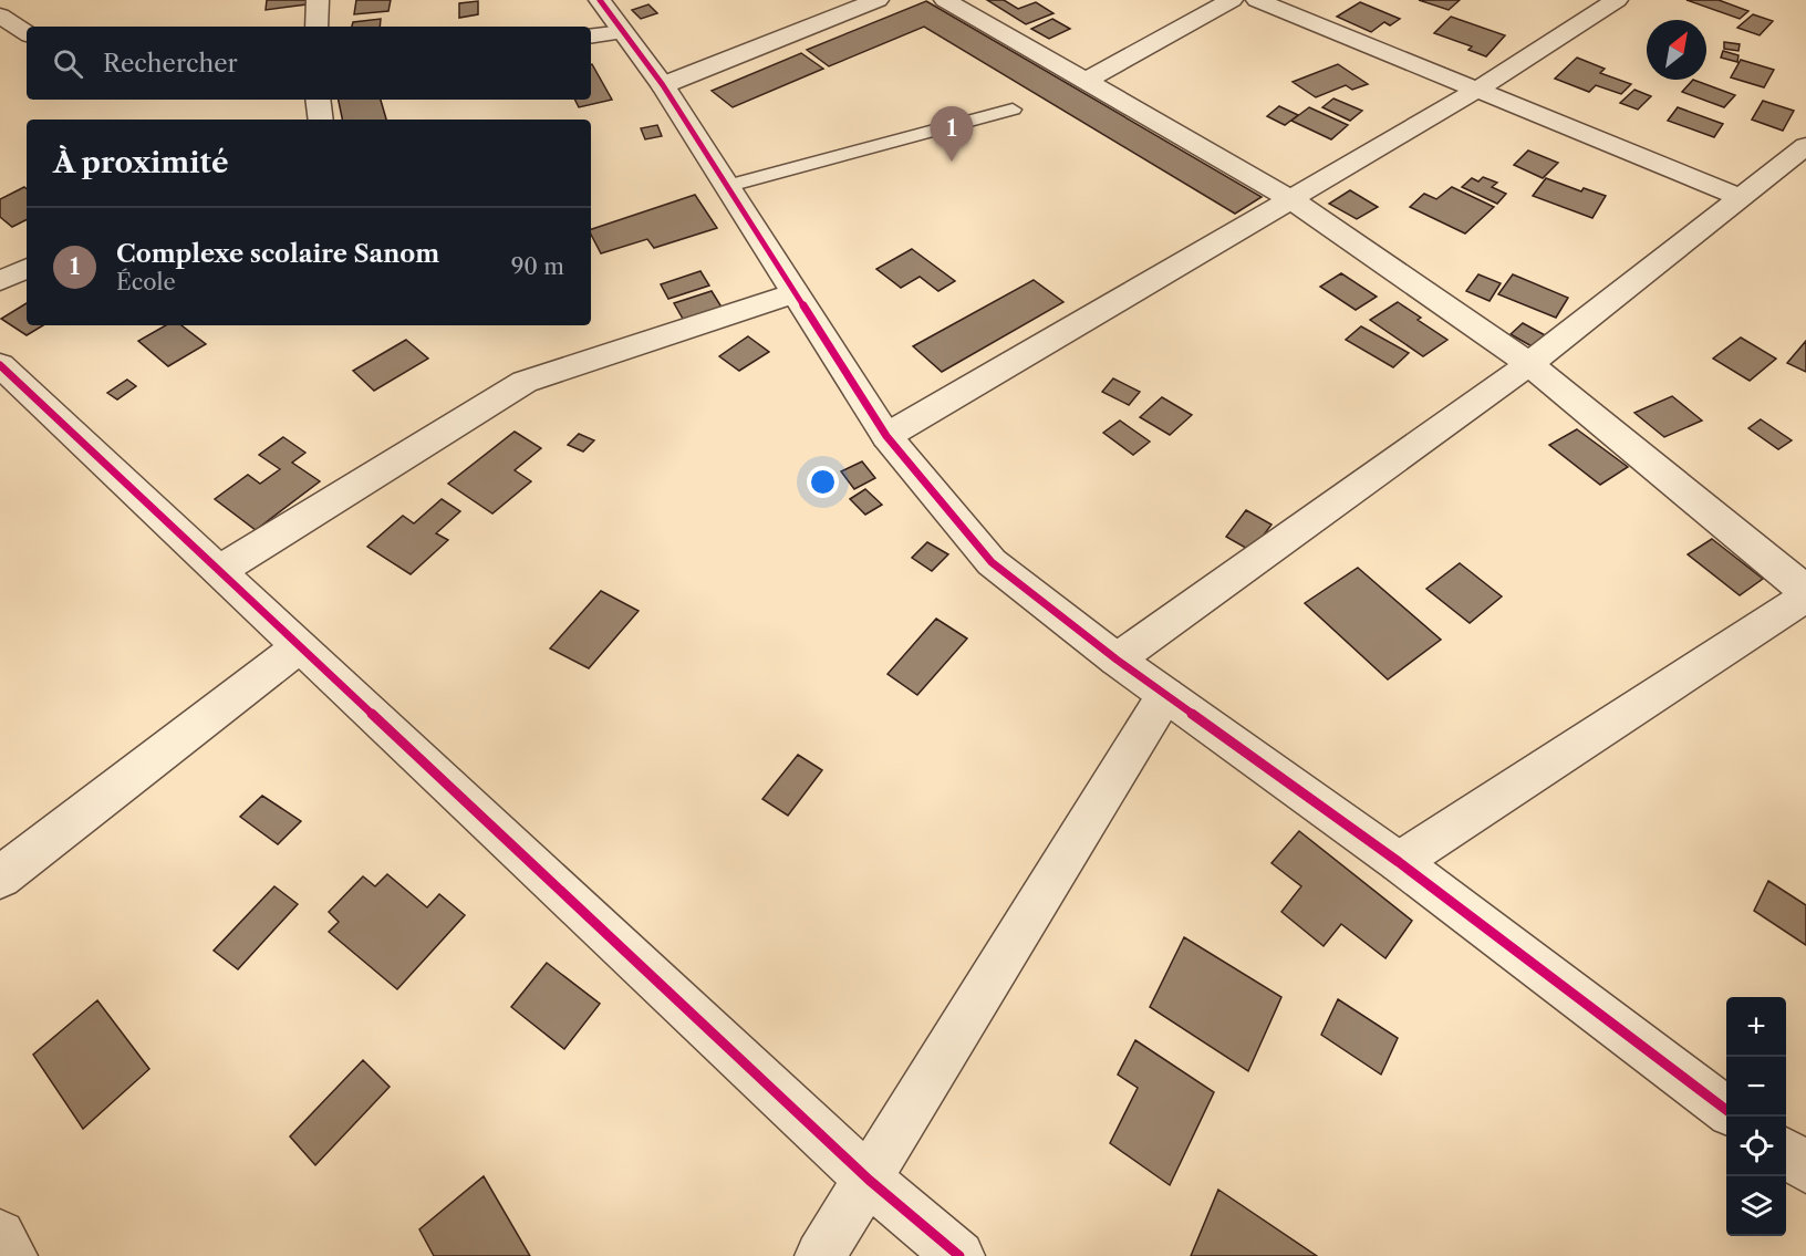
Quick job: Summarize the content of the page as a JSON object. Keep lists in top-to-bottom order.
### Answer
{
  "north": "top right",
  "page": {
    "search": "Rechercher",
    "pins": "1",
    "heading": "À proximité",
    "list": [
      {
        "mark": "1",
        "name": "Complexe scolaire Sanom",
        "note": "École",
        "value": "90 m"
      }
    ],
    "map_buttons": ["+", "−"]
  }
}
